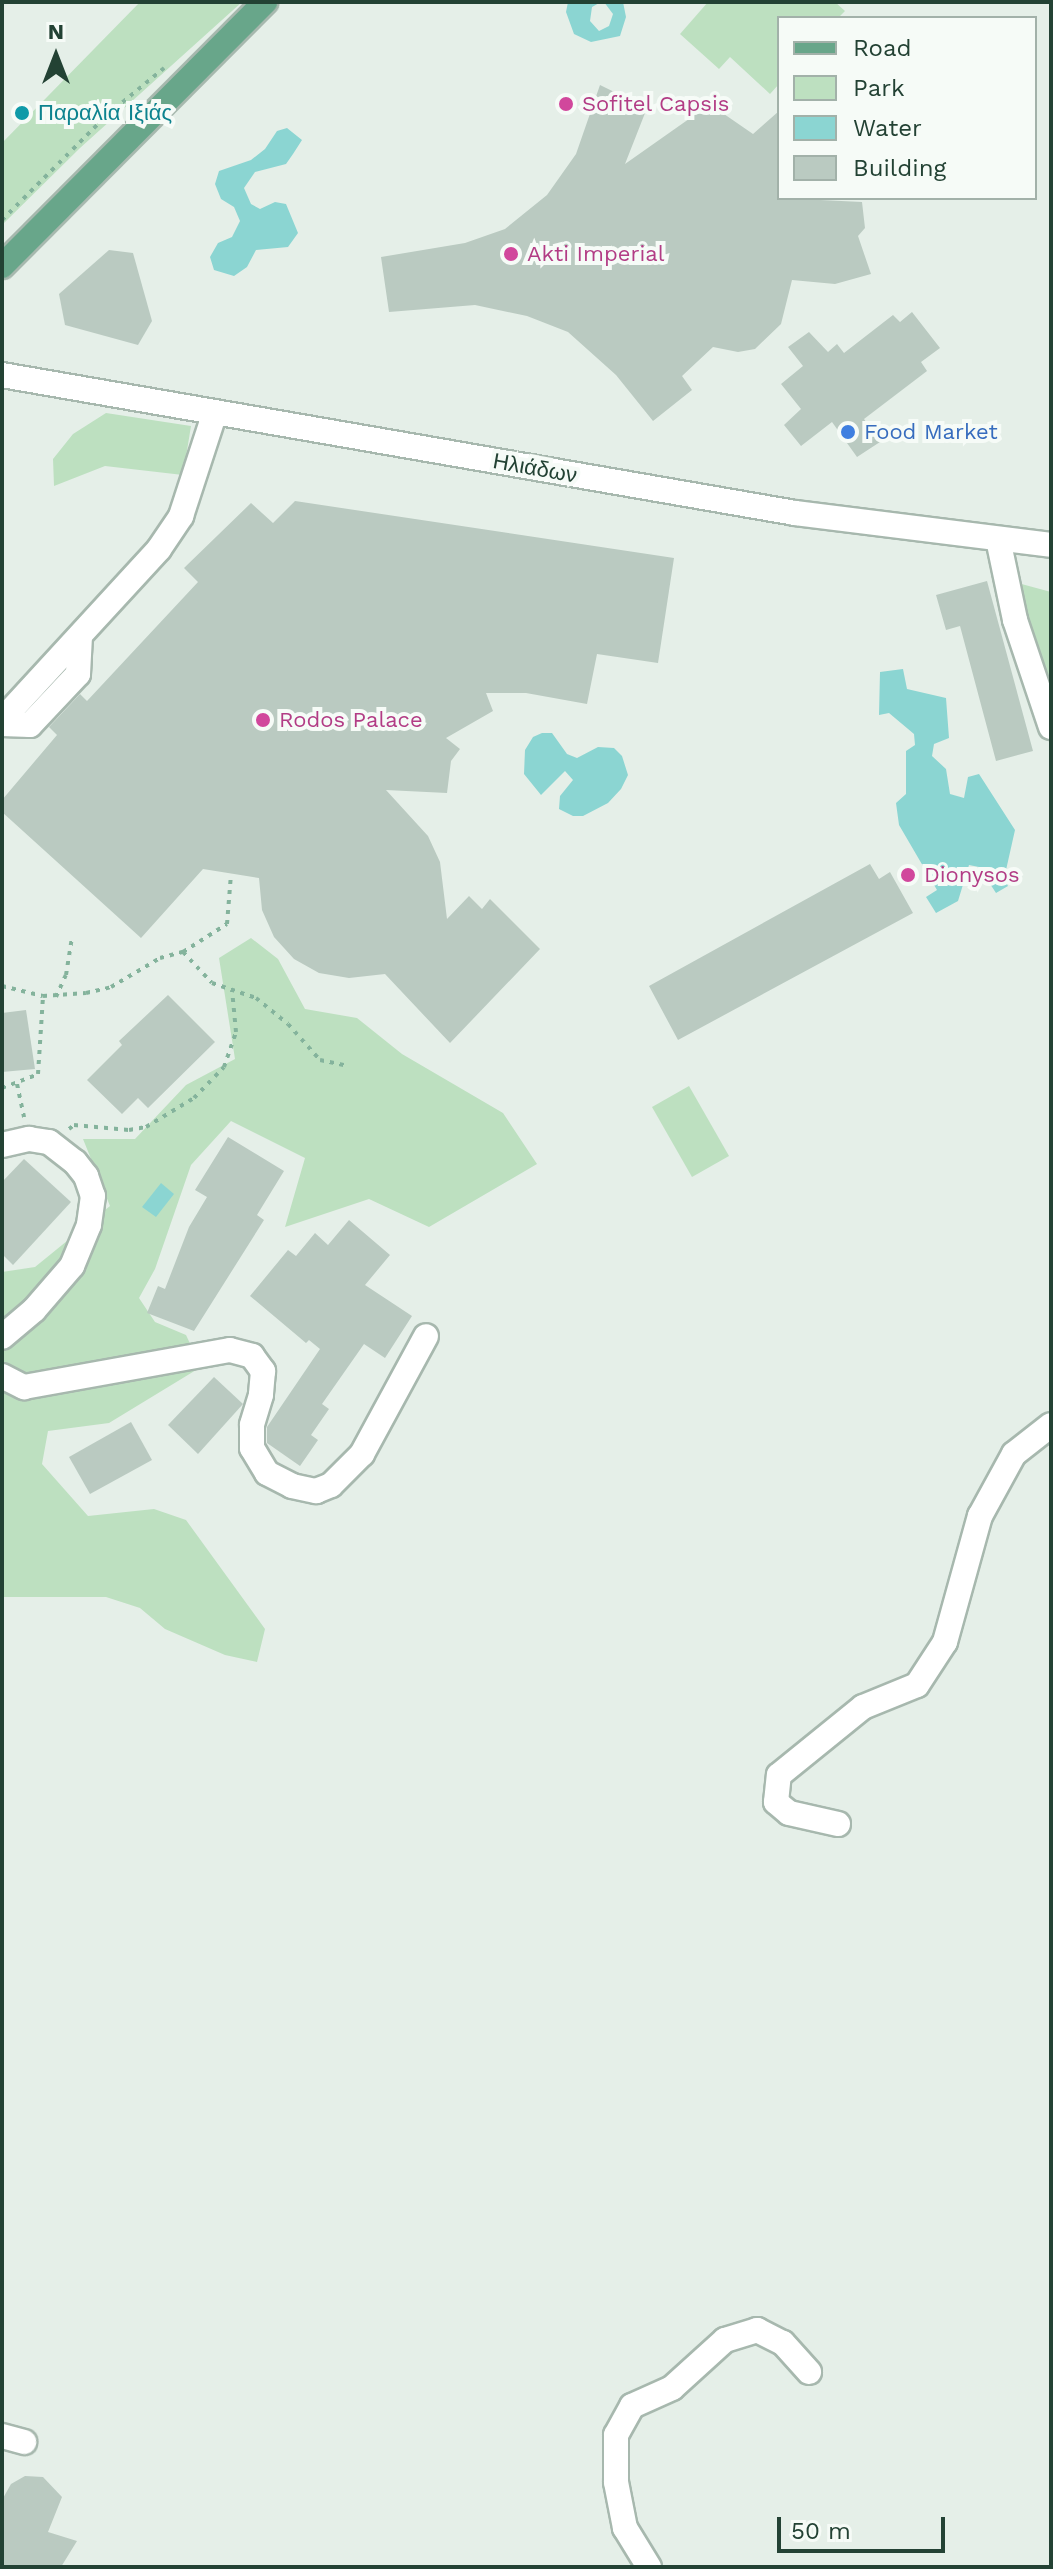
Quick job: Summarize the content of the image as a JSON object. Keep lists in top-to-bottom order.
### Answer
{
  "streets": {
    "street": ["Ηλιάδων"]
  },
  "places": [
    "Sofitel Capsis",
    "Παραλία Ιξιάς",
    "Akti Imperial",
    "Food Market",
    "Rodos Palace",
    "Dionysos"
  ],
  "legend": [
    "Road",
    "Park",
    "Water",
    "Building"
  ],
  "scale_bar": "50 m",
  "north": "top"
}
